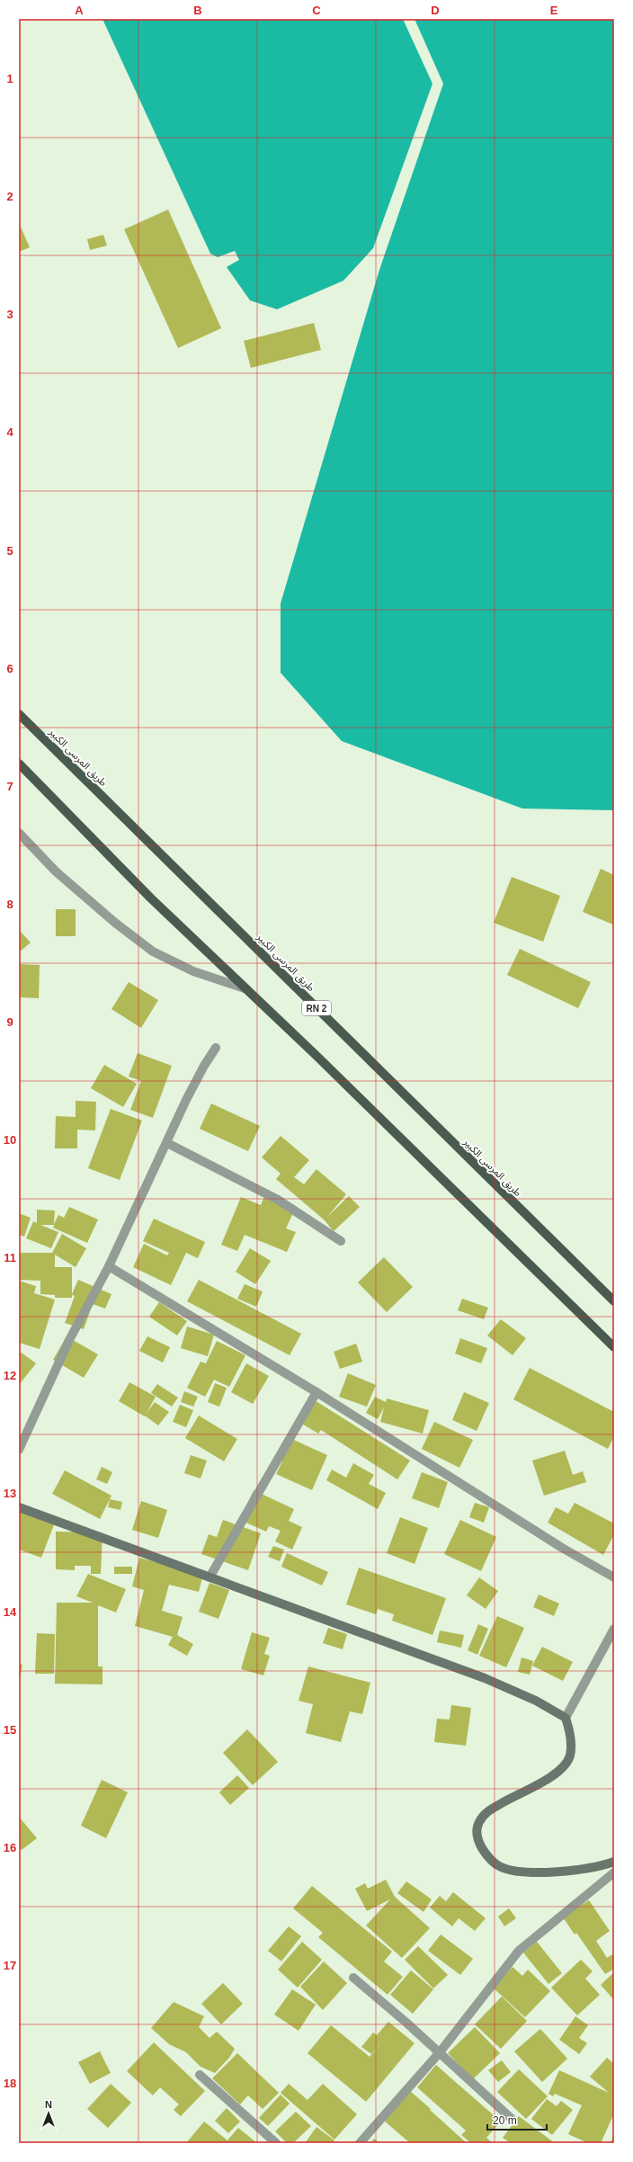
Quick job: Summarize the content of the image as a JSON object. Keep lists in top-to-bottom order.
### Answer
{
  "streets": {
    "main road": ["طريق المرسى الكبير", "RN 2"]
  },
  "scale_bar": "20 m",
  "north": "top",
  "grid": {
    "columns": [
      "A",
      "B",
      "C",
      "D",
      "E"
    ],
    "rows": [
      "1",
      "2",
      "3",
      "4",
      "5",
      "6",
      "7",
      "8",
      "9",
      "10",
      "11",
      "12",
      "13",
      "14",
      "15",
      "16",
      "17",
      "18"
    ]
  }
}
